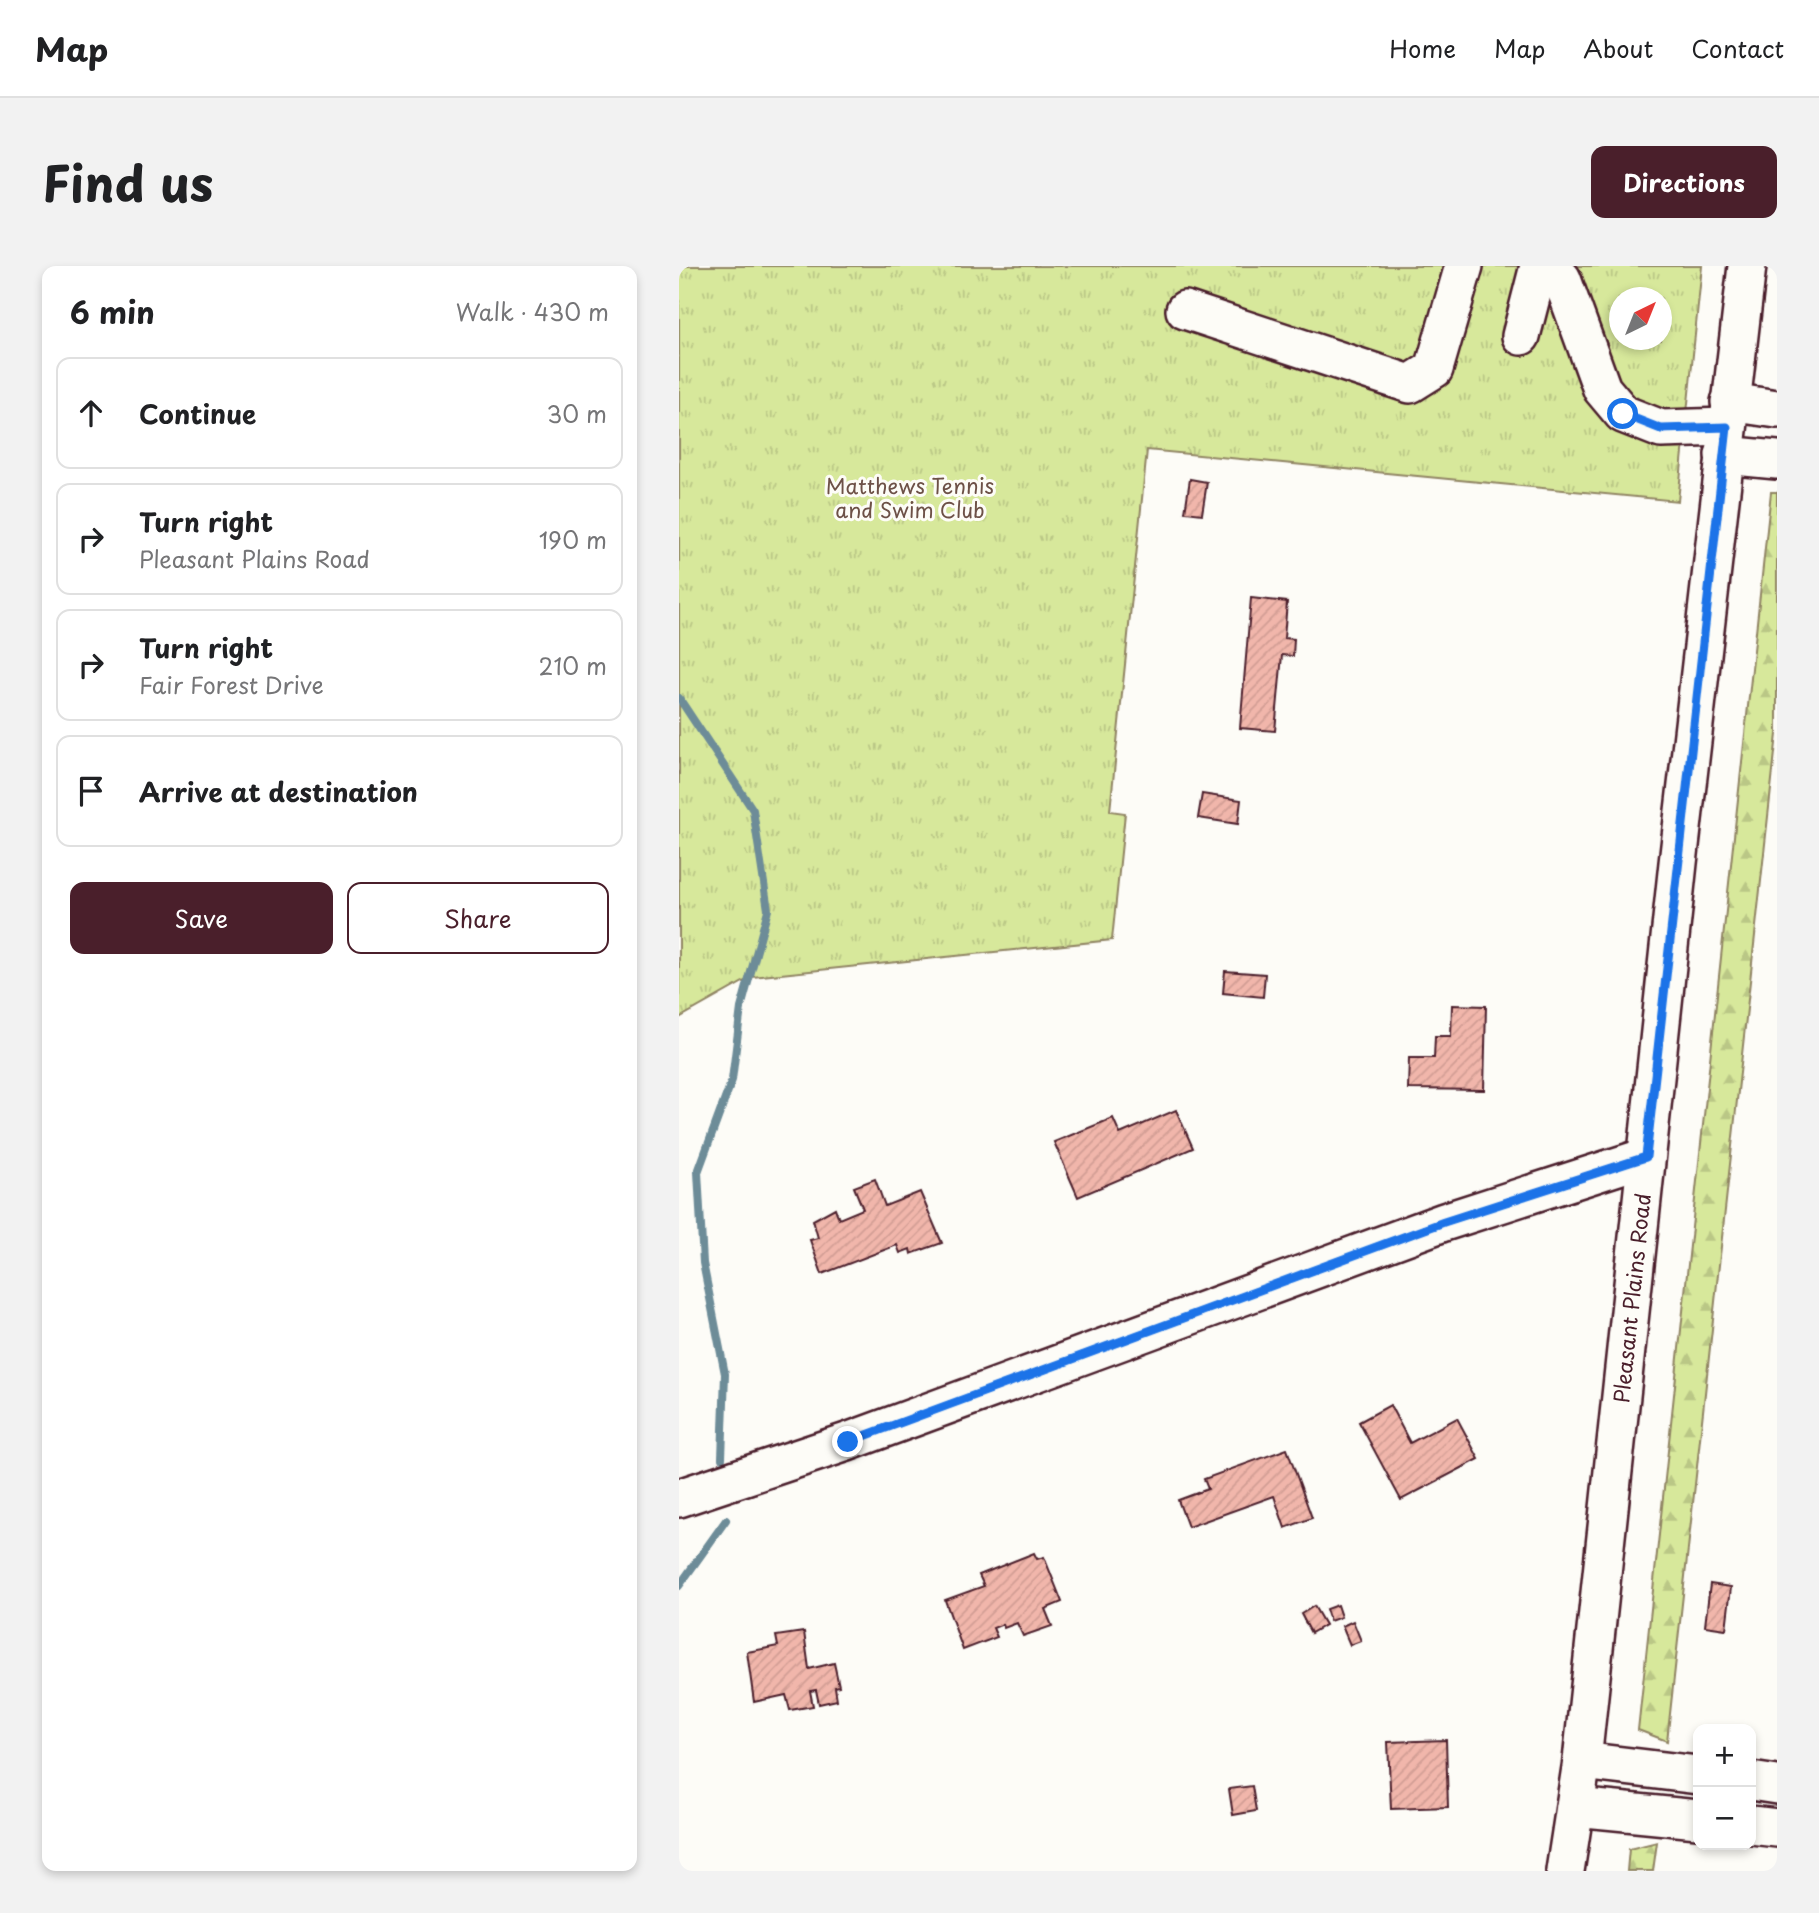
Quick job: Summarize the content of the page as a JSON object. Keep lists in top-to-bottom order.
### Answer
{
  "streets": {
    "street": ["Pleasant Plains Road"]
  },
  "parks": ["Matthews Tennis and Swim Club"],
  "north": "top right",
  "page": {
    "header": "Map",
    "nav": [
      "Home",
      "Map",
      "About",
      "Contact"
    ],
    "title": "Find us",
    "buttons": [
      "Directions",
      ["Save", "Share"]
    ],
    "heading": ["6 min", "Walk · 430 m"],
    "list": [
      ["Continue", "30 m"],
      ["Turn right", "Pleasant Plains Road", "190 m"],
      ["Turn right", "Fair Forest Drive", "210 m"],
      "Arrive at destination"
    ],
    "map_buttons": ["+", "−"]
  }
}
